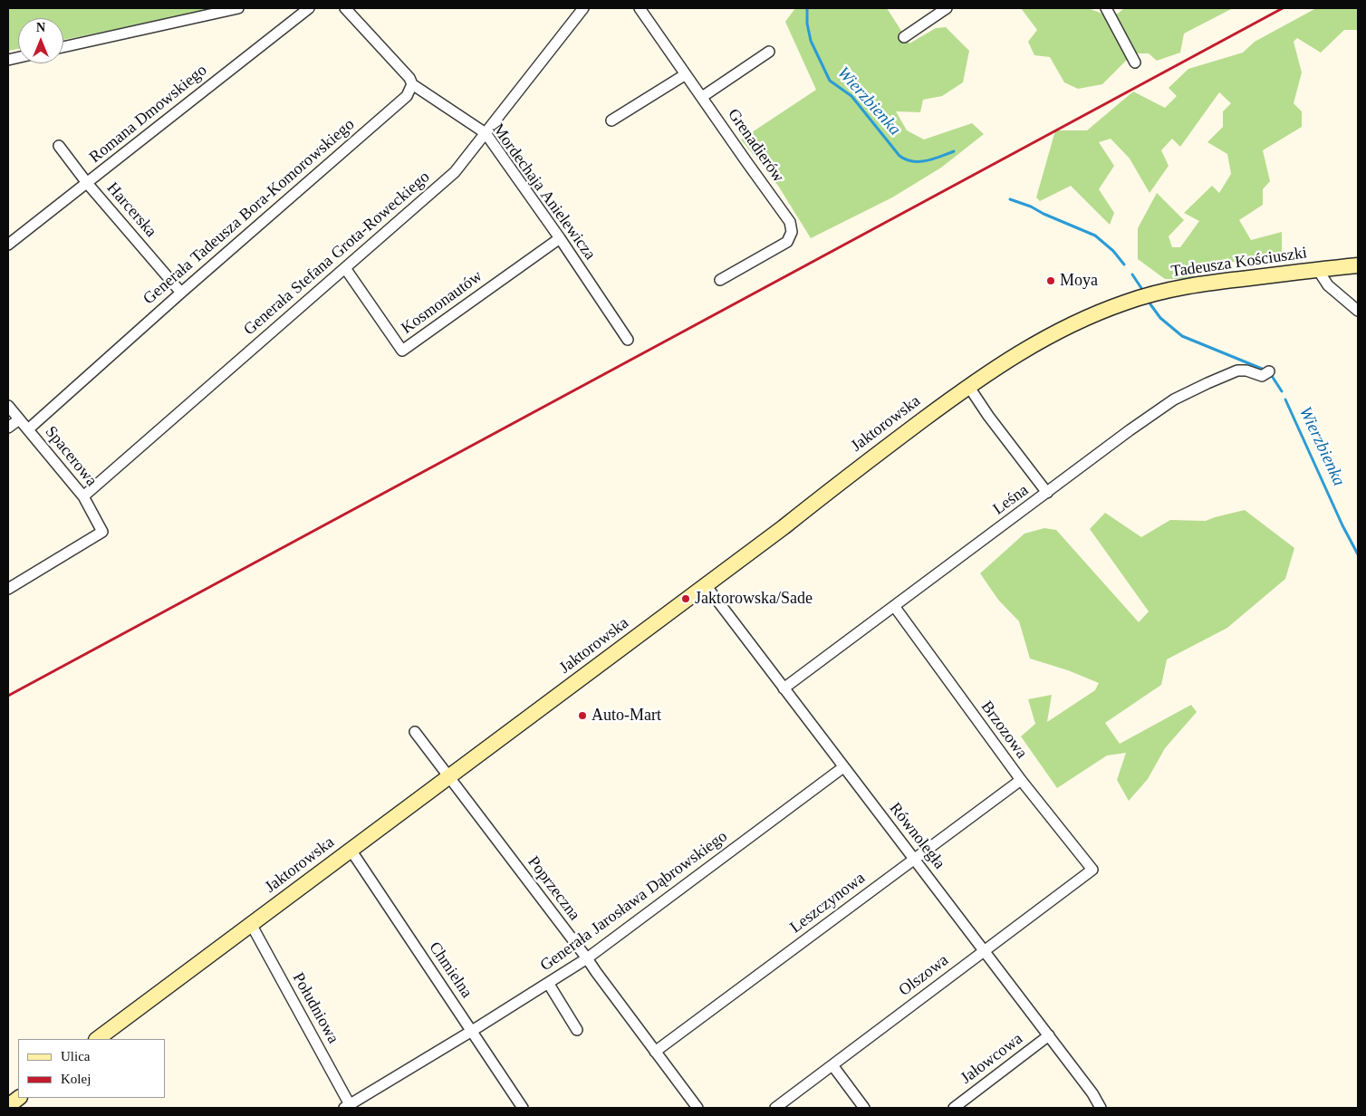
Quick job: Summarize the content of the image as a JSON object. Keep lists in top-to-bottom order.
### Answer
{
  "streets": {
    "main road": ["Tadeusza Kościuszki", "Jaktorowska"],
    "street": [
      "Romana Dmowskiego",
      "Grenadierów",
      "Mordechaja Anielewicza",
      "Harcerska",
      "Generała Tadeusza Bora-Komorowskiego",
      "Generała Stefana Grota-Roweckiego",
      "Kosmonautów",
      "Spacerowa",
      "Leśna",
      "Brzozowa",
      "Równoległa",
      "Poprzeczna",
      "Generała Jarosława Dąbrowskiego",
      "Leszczynowa",
      "Chmielna",
      "Olszowa",
      "Południowa",
      "Jałowcowa"
    ]
  },
  "crossings": [
    ["Romana Dmowskiego", "Harcerska"],
    ["Mordechaja Anielewicza", "Generała Tadeusza Bora-Komorowskiego"],
    ["Mordechaja Anielewicza", "Generała Stefana Grota-Roweckiego"],
    ["Mordechaja Anielewicza", "Kosmonautów"],
    ["Harcerska", "Generała Tadeusza Bora-Komorowskiego"],
    ["Generała Tadeusza Bora-Komorowskiego", "Spacerowa"],
    ["Generała Stefana Grota-Roweckiego", "Kosmonautów"],
    ["Generała Stefana Grota-Roweckiego", "Spacerowa"],
    ["Tadeusza Kościuszki", "Jaktorowska"],
    ["Jaktorowska", "Równoległa"],
    ["Jaktorowska", "Poprzeczna"],
    ["Jaktorowska", "Chmielna"],
    ["Jaktorowska", "Południowa"],
    ["Leśna", "Brzozowa"],
    ["Leśna", "Równoległa"],
    ["Brzozowa", "Leszczynowa"],
    ["Brzozowa", "Olszowa"],
    ["Równoległa", "Generała Jarosława Dąbrowskiego"],
    ["Równoległa", "Leszczynowa"],
    ["Równoległa", "Olszowa"],
    ["Równoległa", "Jałowcowa"],
    ["Poprzeczna", "Generała Jarosława Dąbrowskiego"],
    ["Poprzeczna", "Leszczynowa"],
    ["Generała Jarosława Dąbrowskiego", "Chmielna"],
    ["Generała Jarosława Dąbrowskiego", "Południowa"]
  ],
  "water": ["Wierzbienka"],
  "places": ["Moya", "Jaktorowska/Sade", "Auto-Mart"],
  "legend": ["Ulica", "Kolej"],
  "north": "top"
}
